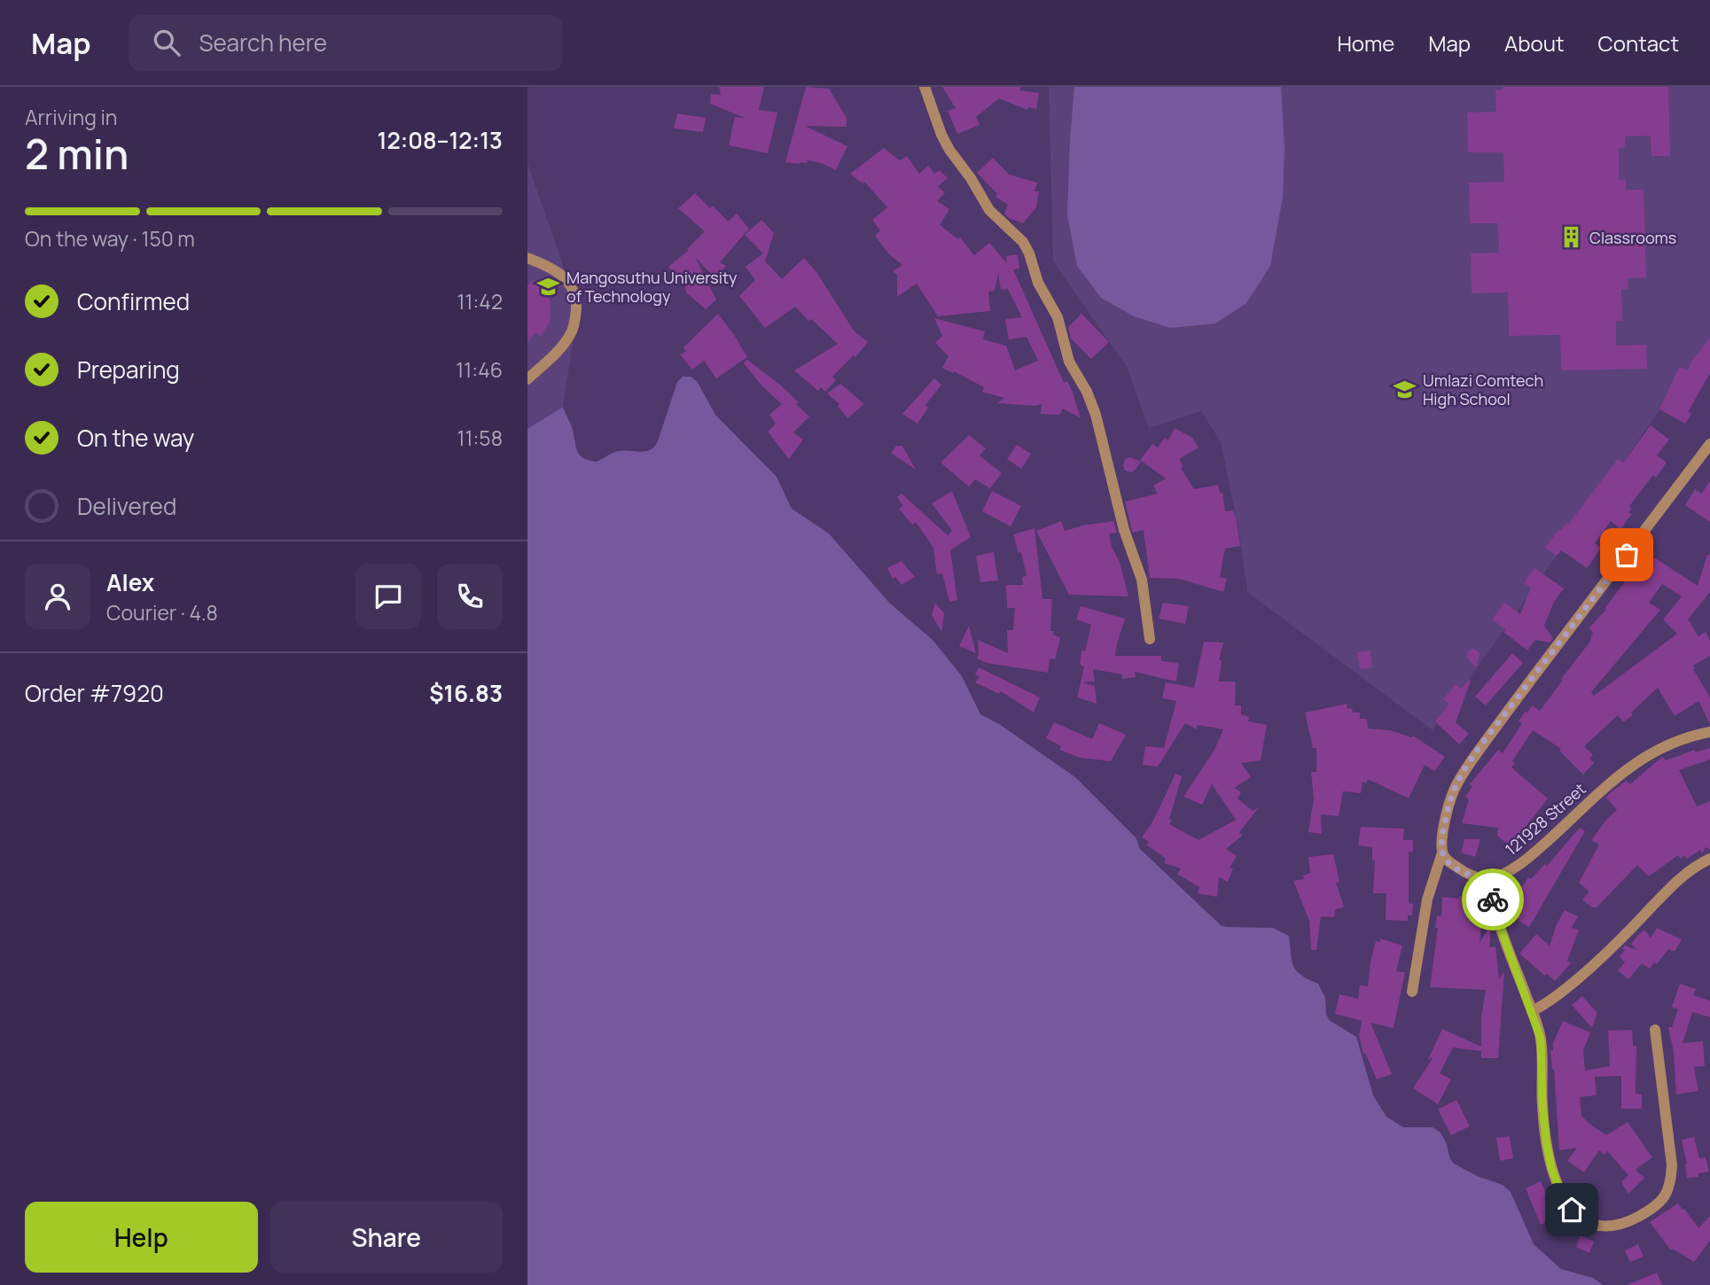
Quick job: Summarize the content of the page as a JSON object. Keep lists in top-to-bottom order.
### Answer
{
  "streets": {
    "street": ["121928 Street"]
  },
  "places": {
    "building": ["Classrooms"],
    "school or university": ["Mangosuthu University of Technology", "Umlazi Comtech High School"]
  },
  "page": {
    "header": "Map",
    "search": "Search here",
    "nav": [
      "Home",
      "Map",
      "About",
      "Contact"
    ],
    "heading": ["2 min", "Arriving in", "12:08–12:13"],
    "panel": [
      "Alex",
      "Courier · 4.8",
      "Order #7920",
      "$16.83"
    ],
    "bar": "On the way · 150 m",
    "list": [
      ["Confirmed", "11:42"],
      ["Preparing", "11:46"],
      ["On the way", "11:58"],
      "Delivered"
    ],
    "buttons": ["Help", "Share"]
  }
}
